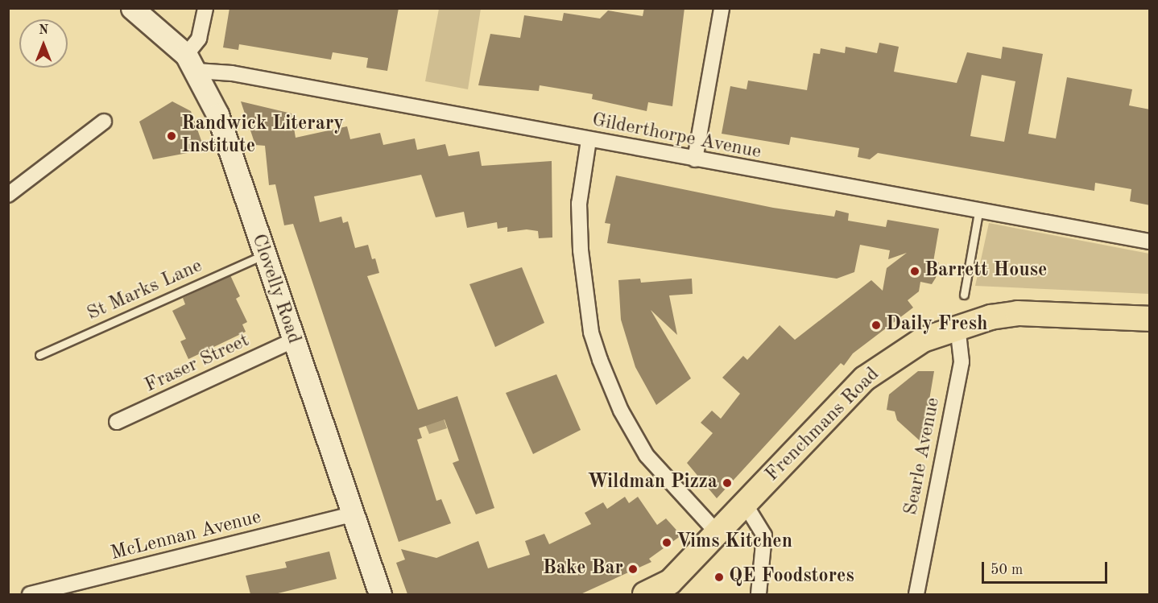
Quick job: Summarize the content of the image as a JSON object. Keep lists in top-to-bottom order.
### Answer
{
  "streets": {
    "main road": ["Frenchmans Road"],
    "street": [
      "Gilderthorpe Avenue",
      "Clovelly Road",
      "Fraser Street",
      "Searle Avenue",
      "McLennan Avenue"
    ],
    "lane": ["St Marks Lane"]
  },
  "crossings": [
    ["Gilderthorpe Avenue", "Clovelly Road"],
    ["Clovelly Road", "St Marks Lane"],
    ["Clovelly Road", "Fraser Street"],
    ["Clovelly Road", "McLennan Avenue"],
    ["Frenchmans Road", "Searle Avenue"]
  ],
  "places": [
    "Randwick Literary Institute",
    "Barrett House",
    "Daily Fresh",
    "Wildman Pizza",
    "Vims Kitchen",
    "Bake Bar",
    "QE Foodstores"
  ],
  "scale_bar": "50 m",
  "north": "top"
}
